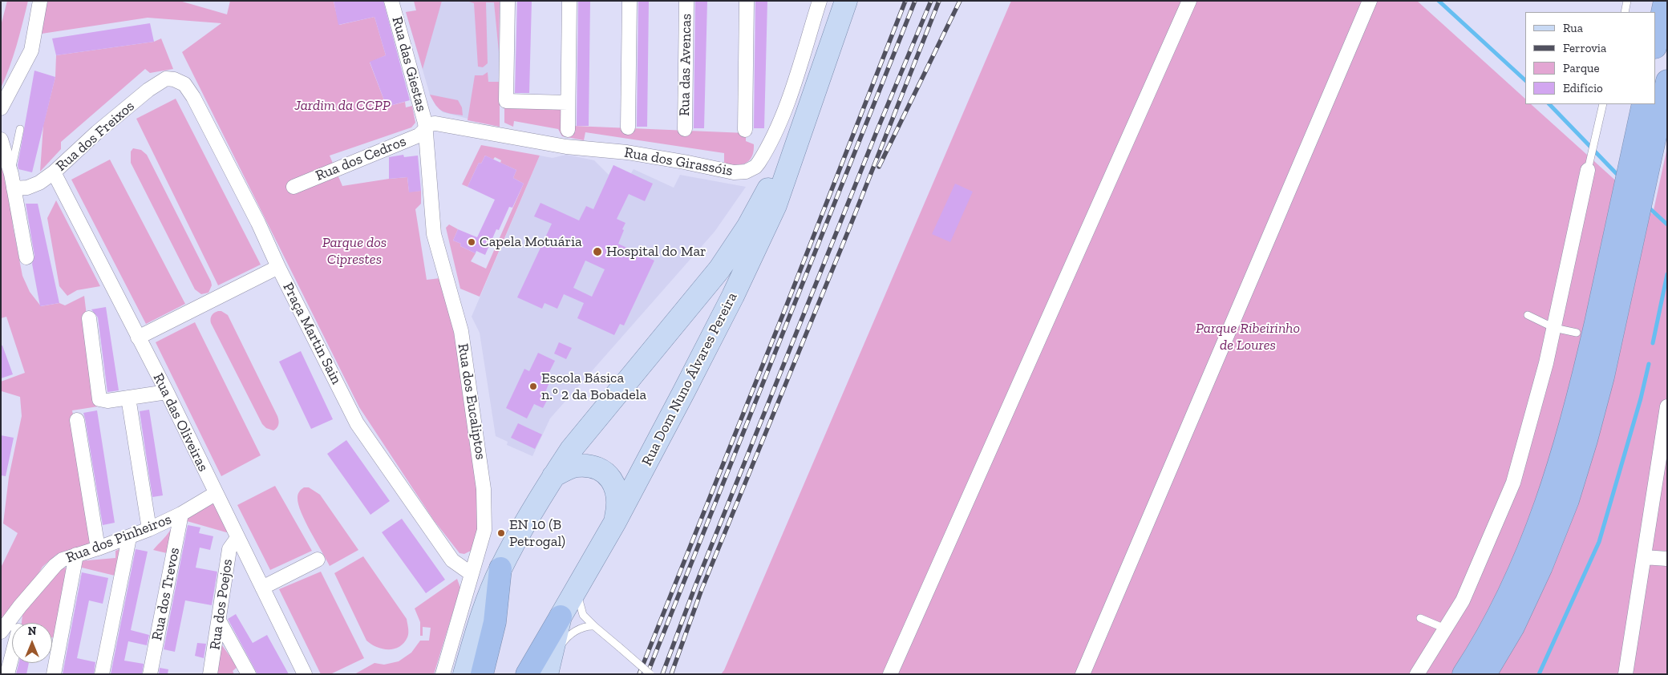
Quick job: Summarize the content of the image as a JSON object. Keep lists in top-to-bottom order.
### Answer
{
  "streets": {
    "main road": ["Rua Dom Nuno Álvares Pereira"],
    "street": [
      "Rua das Giestas",
      "Rua das Avencas",
      "Rua dos Freixos",
      "Rua dos Cedros",
      "Rua dos Girassóis",
      "Praça Martin Sain",
      "Rua dos Eucaliptos",
      "Rua das Oliveiras",
      "Rua dos Pinheiros",
      "Rua dos Trevos",
      "Rua dos Poejos"
    ]
  },
  "crossings": [
    ["Rua das Giestas", "Rua dos Cedros"],
    ["Rua das Giestas", "Rua dos Girassóis"],
    ["Rua das Giestas", "Rua dos Eucaliptos"],
    ["Rua dos Freixos", "Praça Martin Sain"],
    ["Rua dos Freixos", "Rua das Oliveiras"],
    ["Rua dos Cedros", "Rua dos Girassóis"],
    ["Rua dos Cedros", "Rua dos Eucaliptos"],
    ["Rua dos Girassóis", "Rua dos Eucaliptos"],
    ["Praça Martin Sain", "Rua dos Eucaliptos"],
    ["Rua das Oliveiras", "Rua dos Pinheiros"],
    ["Rua das Oliveiras", "Rua dos Poejos"],
    ["Rua dos Pinheiros", "Rua dos Trevos"]
  ],
  "parks": ["Jardim da CCPP", "Parque dos Ciprestes", "Parque Ribeirinho de Loures"],
  "places": [
    "Capela Motuária",
    "Hospital do Mar",
    "Escola Básica n.º 2 da Bobadela",
    "EN 10 (B Petrogal)"
  ],
  "legend": [
    "Rua",
    "Ferrovia",
    "Parque",
    "Edifício"
  ],
  "north": "top"
}
